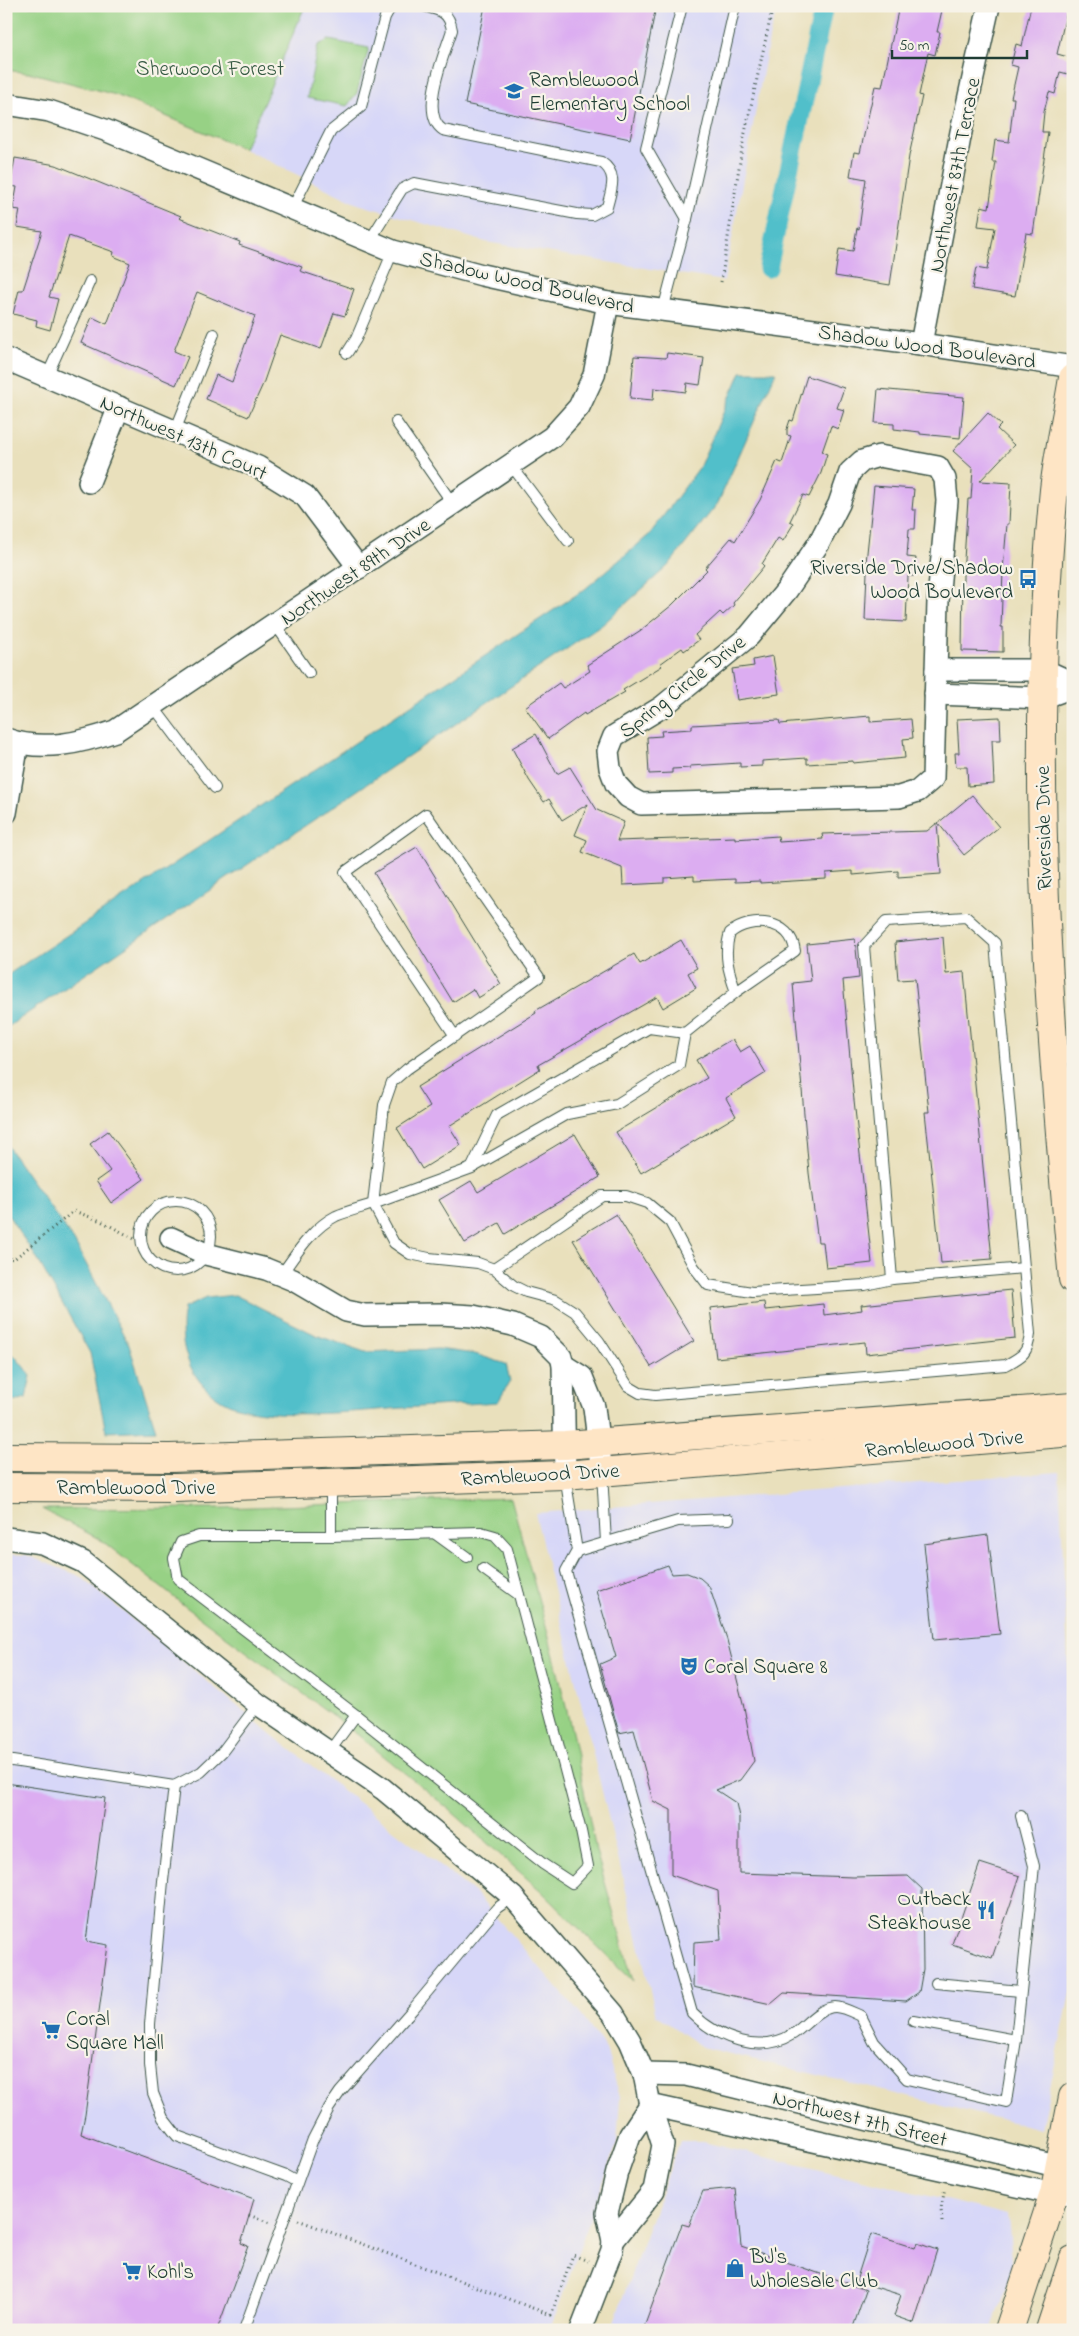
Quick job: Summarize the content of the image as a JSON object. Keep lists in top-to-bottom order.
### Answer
{
  "streets": {
    "street": [
      "Northwest 87th Terrace",
      "Shadow Wood Boulevard",
      "Northwest 13th Court",
      "Northwest 89th Drive",
      "Spring Circle Drive",
      "Riverside Drive",
      "Ramblewood Drive",
      "Northwest 7th Street"
    ]
  },
  "crossings": [
    ["Northwest 87th Terrace", "Shadow Wood Boulevard"],
    ["Shadow Wood Boulevard", "Northwest 89th Drive"],
    ["Northwest 13th Court", "Northwest 89th Drive"]
  ],
  "parks": ["Sherwood Forest"],
  "places": {
    "school or university": ["Ramblewood Elementary School"],
    "bus stop": ["Riverside Drive/Shadow Wood Boulevard"],
    "theatre": ["Coral Square 8"],
    "restaurant": ["Outback Steakhouse"],
    "supermarket": ["Coral Square Mall", "Kohl's"],
    "shop": ["BJ's Wholesale Club"]
  },
  "scale_bar": "50 m"
}
